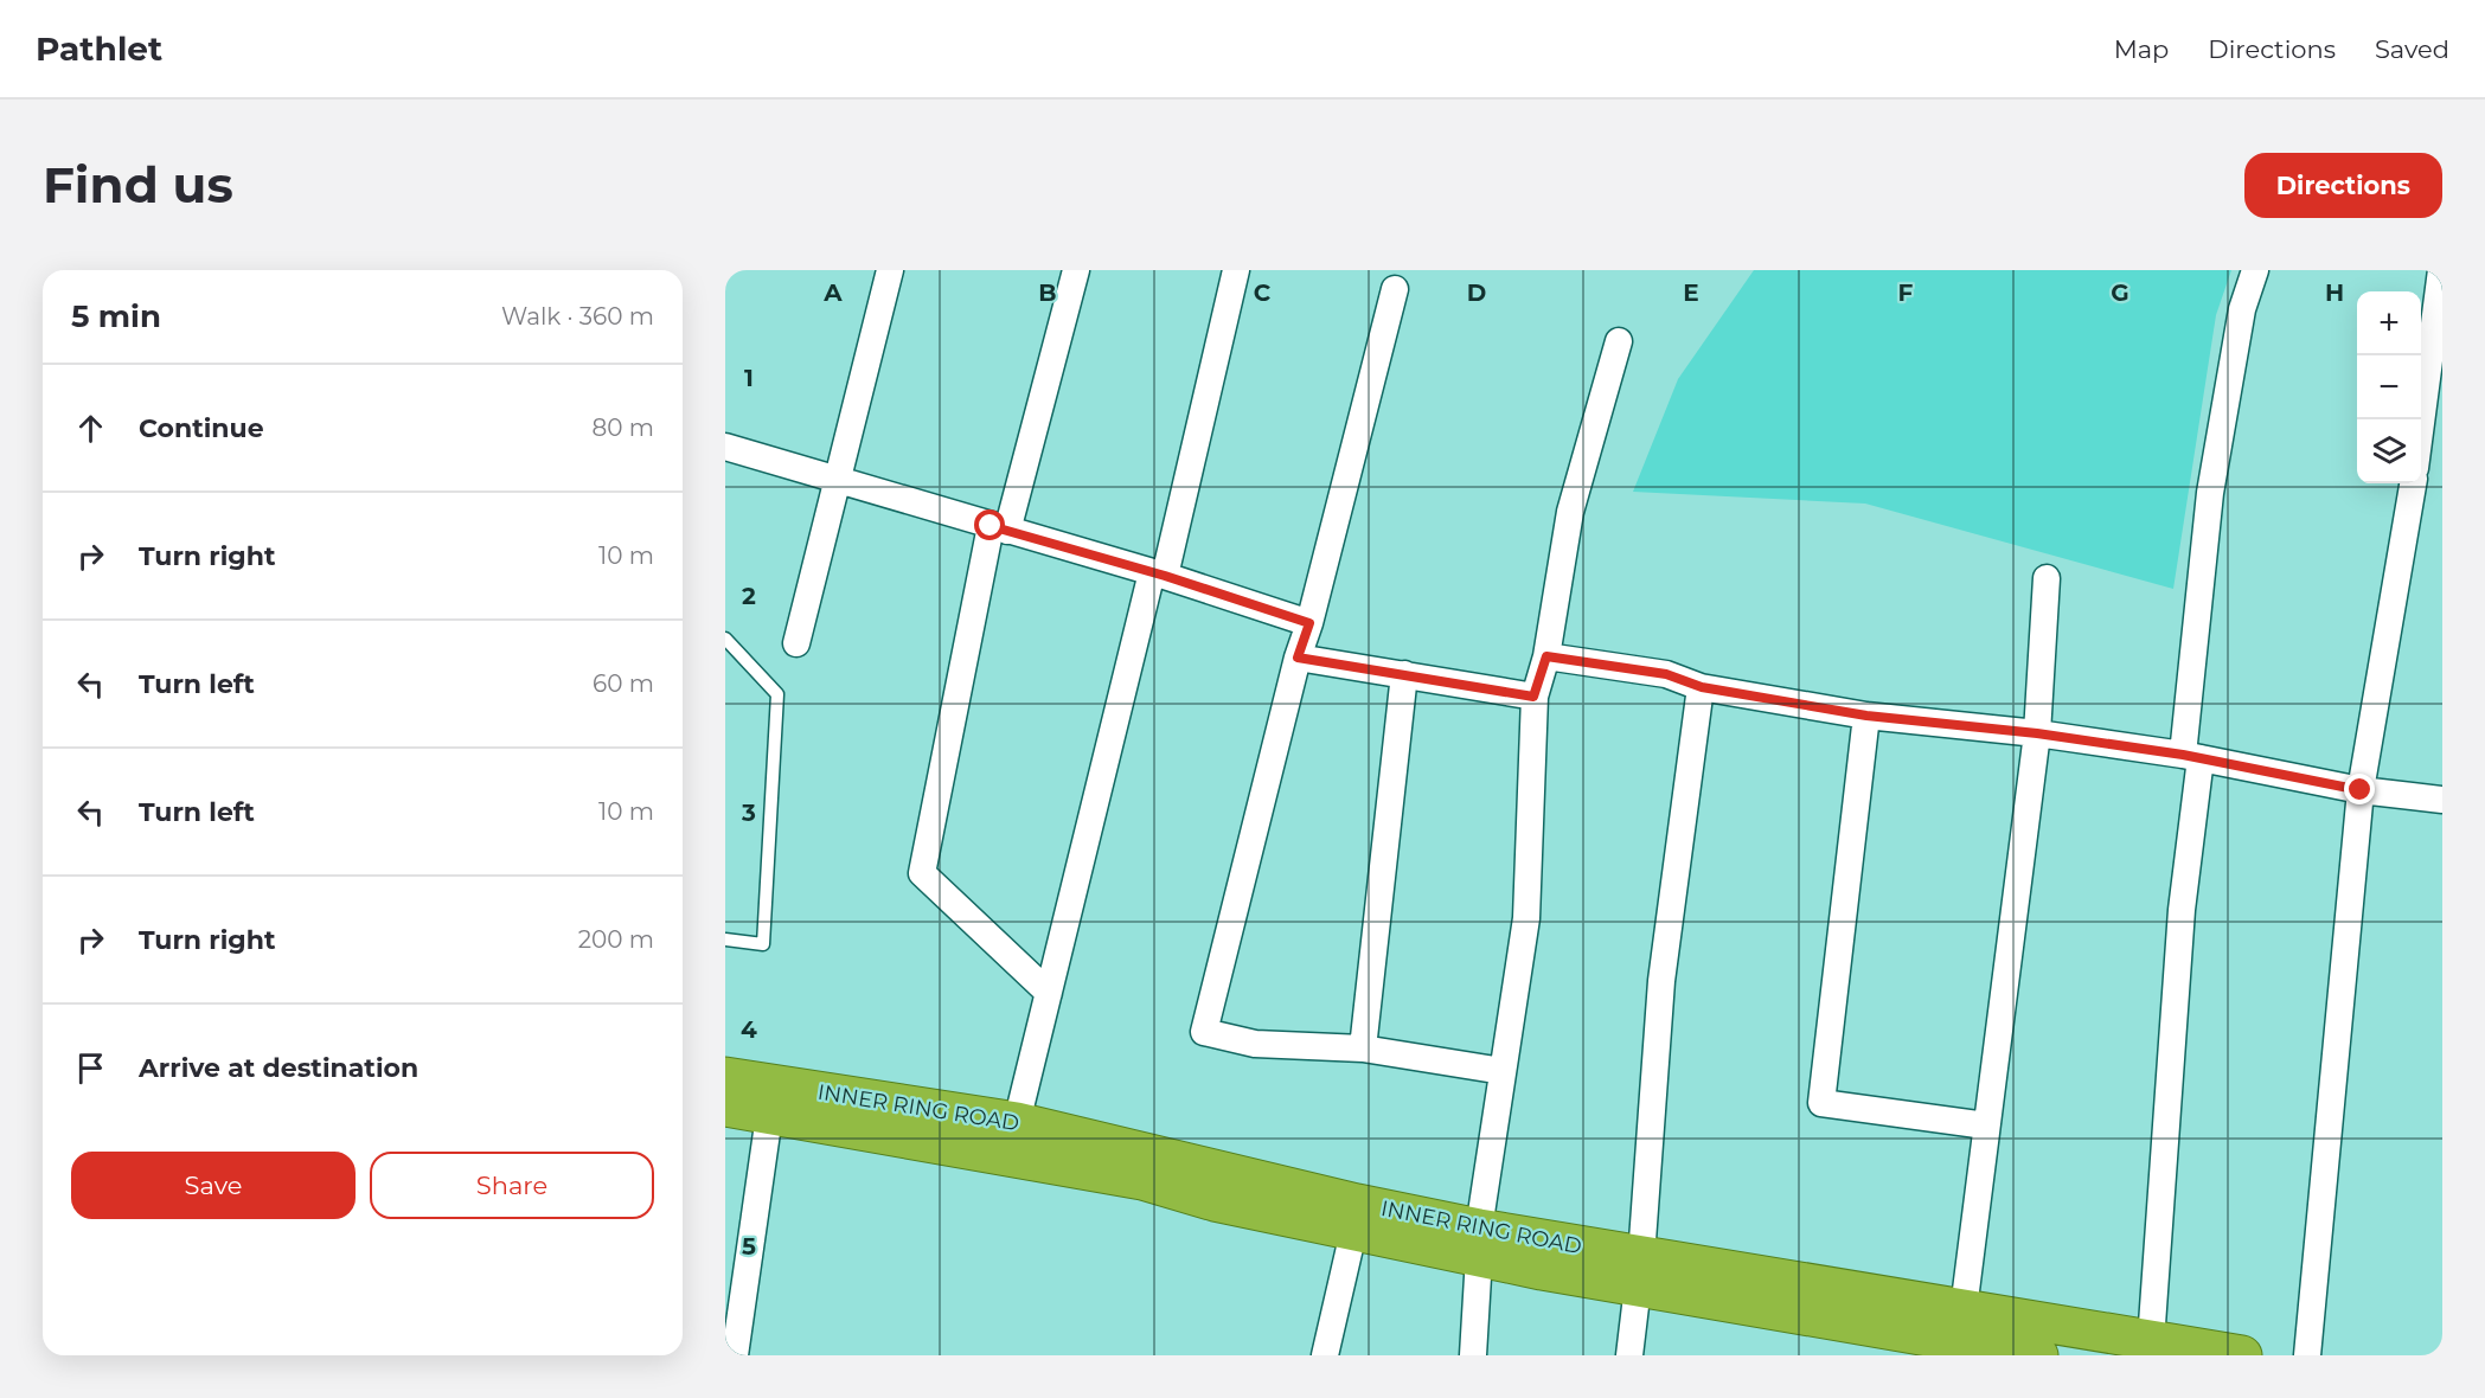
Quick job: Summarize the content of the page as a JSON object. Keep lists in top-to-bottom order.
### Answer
{
  "streets": {
    "highway": ["INNER RING ROAD"]
  },
  "page": {
    "header": "Pathlet",
    "nav": ["Map", "Directions", "Saved"],
    "buttons": [
      "Directions",
      ["Save", "Share"]
    ],
    "title": "Find us",
    "heading": ["5 min", "Walk · 360 m"],
    "map_buttons": ["+", "−"],
    "list": [
      ["Continue", "80 m"],
      ["Turn right", "10 m"],
      ["Turn left", "60 m"],
      ["Turn left", "10 m"],
      ["Turn right", "200 m"],
      "Arrive at destination"
    ]
  },
  "grid": {
    "columns": [
      "A",
      "B",
      "C",
      "D",
      "E",
      "F",
      "G",
      "H"
    ],
    "rows": [
      "1",
      "2",
      "3",
      "4",
      "5"
    ]
  }
}
